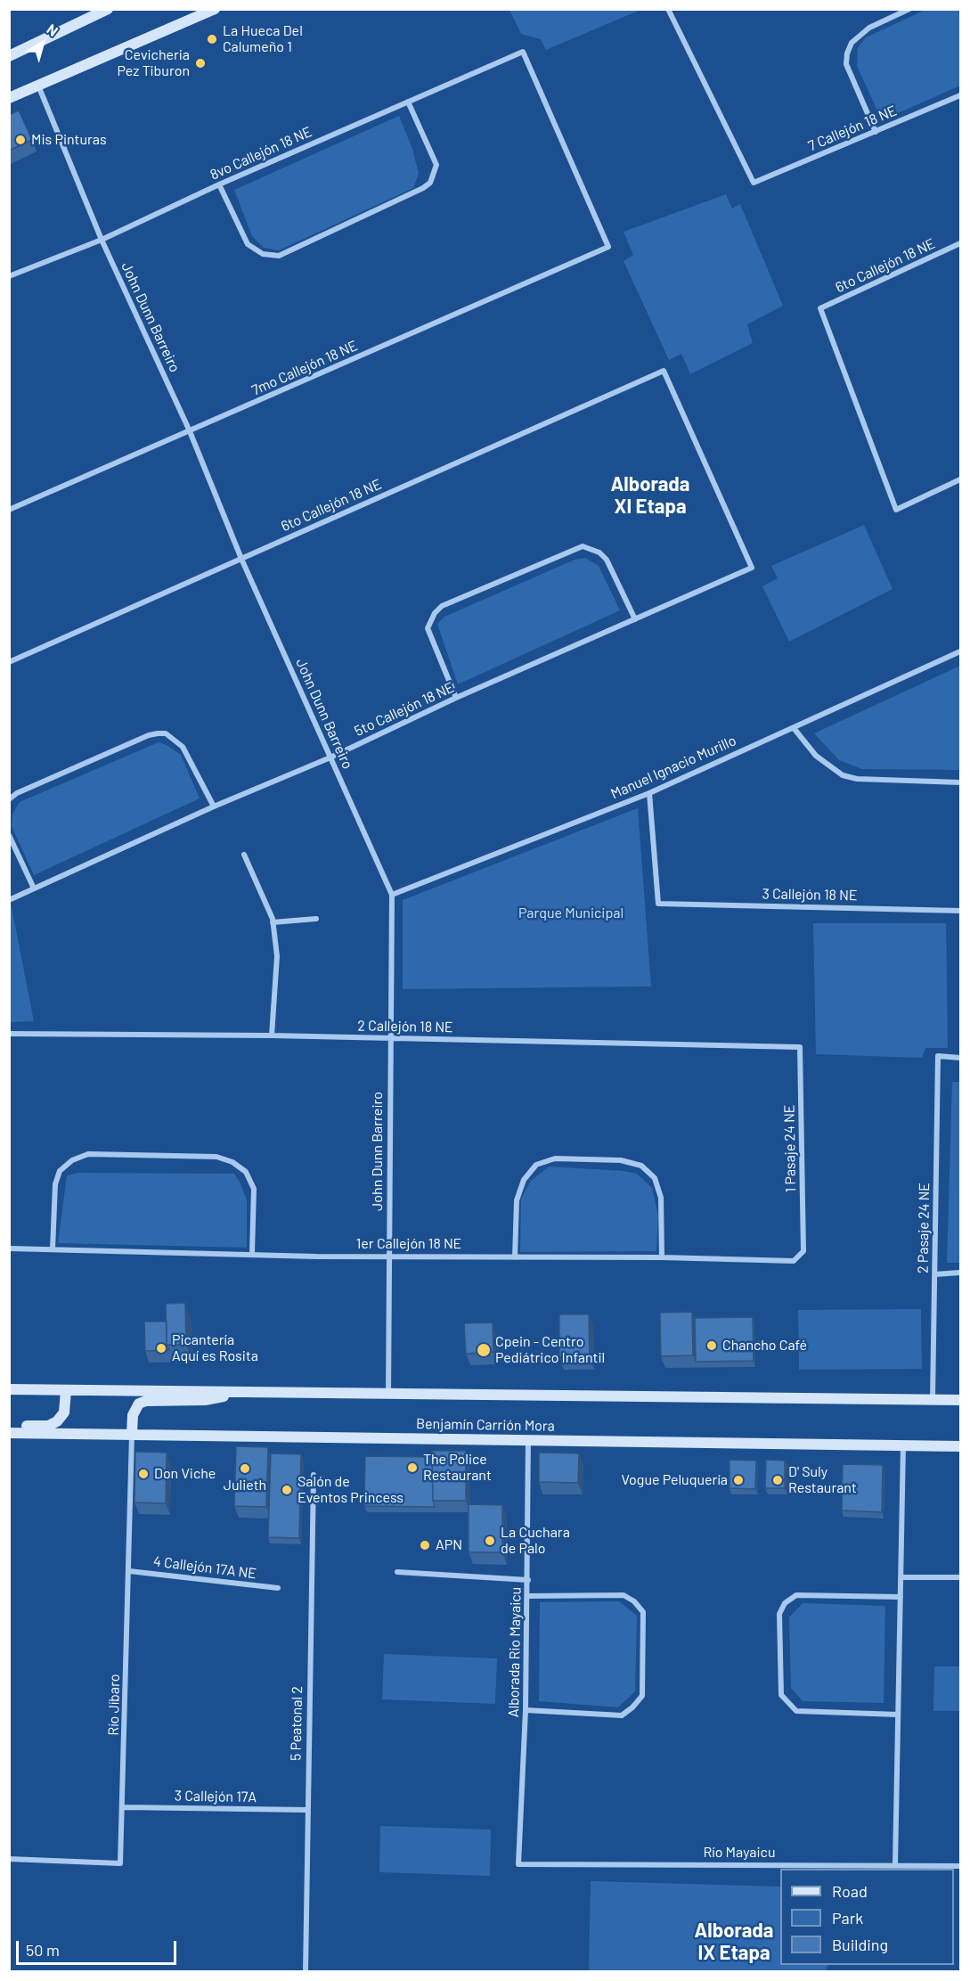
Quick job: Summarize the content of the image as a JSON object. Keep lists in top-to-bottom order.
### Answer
{
  "streets": {
    "main road": ["Benjamín Carrión Mora"],
    "street": [
      "7 Callejón 18 NE",
      "8vo Callejón 18 NE",
      "6to Callejón 18 NE",
      "John Dunn Barreiro",
      "7mo Callejón 18 NE",
      "5to Callejón 18 NE",
      "Manuel Ignacio Murillo",
      "3 Callejón 18 NE",
      "2 Callejón 18 NE",
      "1 Pasaje 24 NE",
      "2 Pasaje 24 NE",
      "1er Callejón 18 NE",
      "4 Callejón 17A NE",
      "Alborada Rio Mayaicu",
      "Río Jíbaro",
      "5 Peatonal 2",
      "3 Callejón 17A",
      "Río Mayaicu"
    ]
  },
  "crossings": [
    ["8vo Callejón 18 NE", "John Dunn Barreiro"],
    ["8vo Callejón 18 NE", "7mo Callejón 18 NE"],
    ["6to Callejón 18 NE", "John Dunn Barreiro"],
    ["6to Callejón 18 NE", "5to Callejón 18 NE"],
    ["John Dunn Barreiro", "7mo Callejón 18 NE"],
    ["John Dunn Barreiro", "5to Callejón 18 NE"],
    ["John Dunn Barreiro", "Manuel Ignacio Murillo"],
    ["John Dunn Barreiro", "2 Callejón 18 NE"],
    ["John Dunn Barreiro", "1er Callejón 18 NE"],
    ["John Dunn Barreiro", "Benjamín Carrión Mora"],
    ["Manuel Ignacio Murillo", "3 Callejón 18 NE"],
    ["2 Callejón 18 NE", "1 Pasaje 24 NE"],
    ["1 Pasaje 24 NE", "1er Callejón 18 NE"],
    ["2 Pasaje 24 NE", "Benjamín Carrión Mora"],
    ["Benjamín Carrión Mora", "Alborada Rio Mayaicu"],
    ["Benjamín Carrión Mora", "Río Jíbaro"],
    ["4 Callejón 17A NE", "Río Jíbaro"],
    ["Alborada Rio Mayaicu", "Río Mayaicu"],
    ["Río Jíbaro", "3 Callejón 17A"],
    ["5 Peatonal 2", "3 Callejón 17A"]
  ],
  "districts": ["Alborada XI Etapa", "Alborada IX Etapa"],
  "parks": ["Parque Municipal"],
  "places": [
    "La Hueca Del Calumeño 1",
    "Cevicheria Pez Tiburon",
    "Mis Pinturas",
    "Chancho Café",
    "Picantería Aquí es Rosita",
    "Cpein - Centro Pediátrico Infantil",
    "The Police Restaurant",
    "Julieth",
    "Don Viche",
    "Vogue Peluquería",
    "D' Suly Restaurant",
    "Salón de Eventos Princess",
    "La Cuchara de Palo",
    "APN"
  ],
  "legend": ["Road", "Park", "Building"],
  "scale_bar": "50 m",
  "north": "top right"
}
